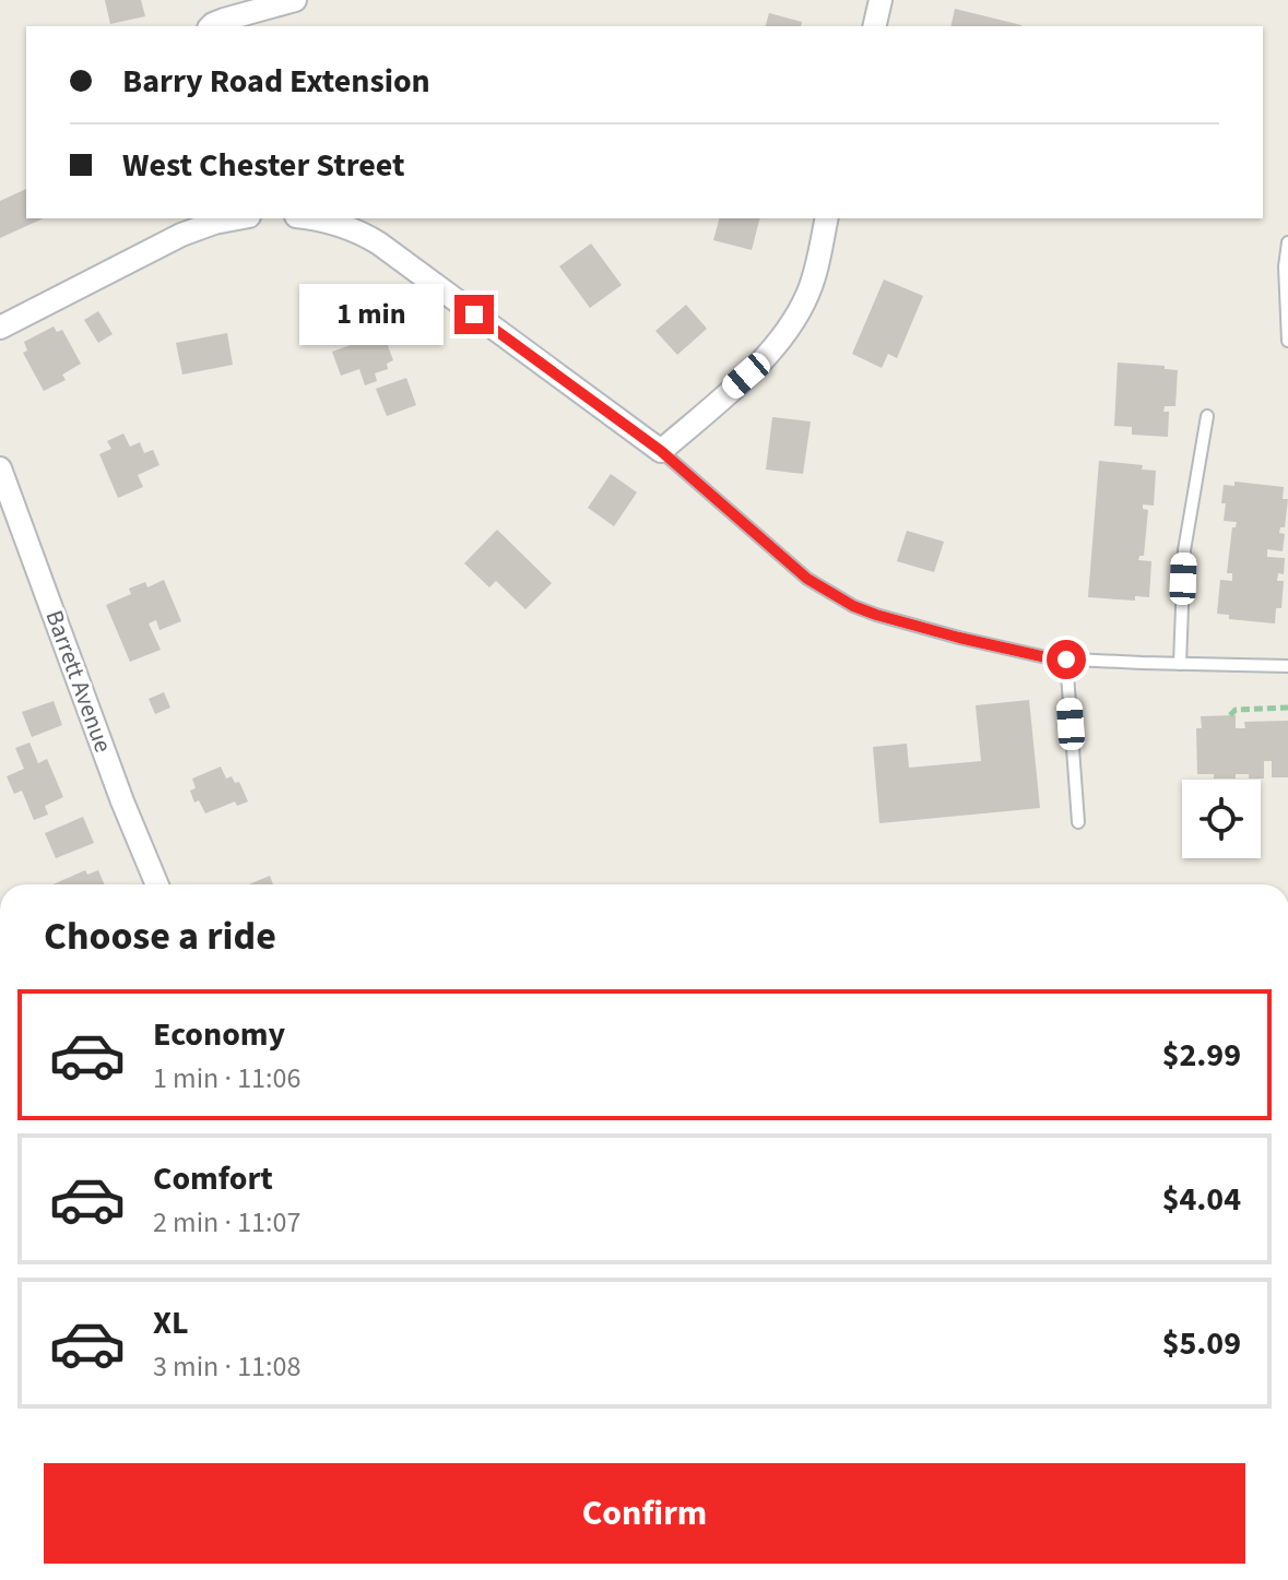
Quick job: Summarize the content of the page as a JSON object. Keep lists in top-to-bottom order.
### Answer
{
  "streets": {
    "street": ["Barrett Avenue"]
  },
  "page": {
    "banner": ["Barry Road Extension", "West Chester Street"],
    "bubble": "1 min",
    "heading": "Choose a ride",
    "list": [
      {
        "name": "Economy",
        "note": "1 min · 11:06",
        "value": "$2.99"
      },
      {
        "name": "Comfort",
        "note": "2 min · 11:07",
        "value": "$4.04"
      },
      {
        "name": "XL",
        "note": "3 min · 11:08",
        "value": "$5.09"
      }
    ],
    "buttons": "Confirm"
  }
}
